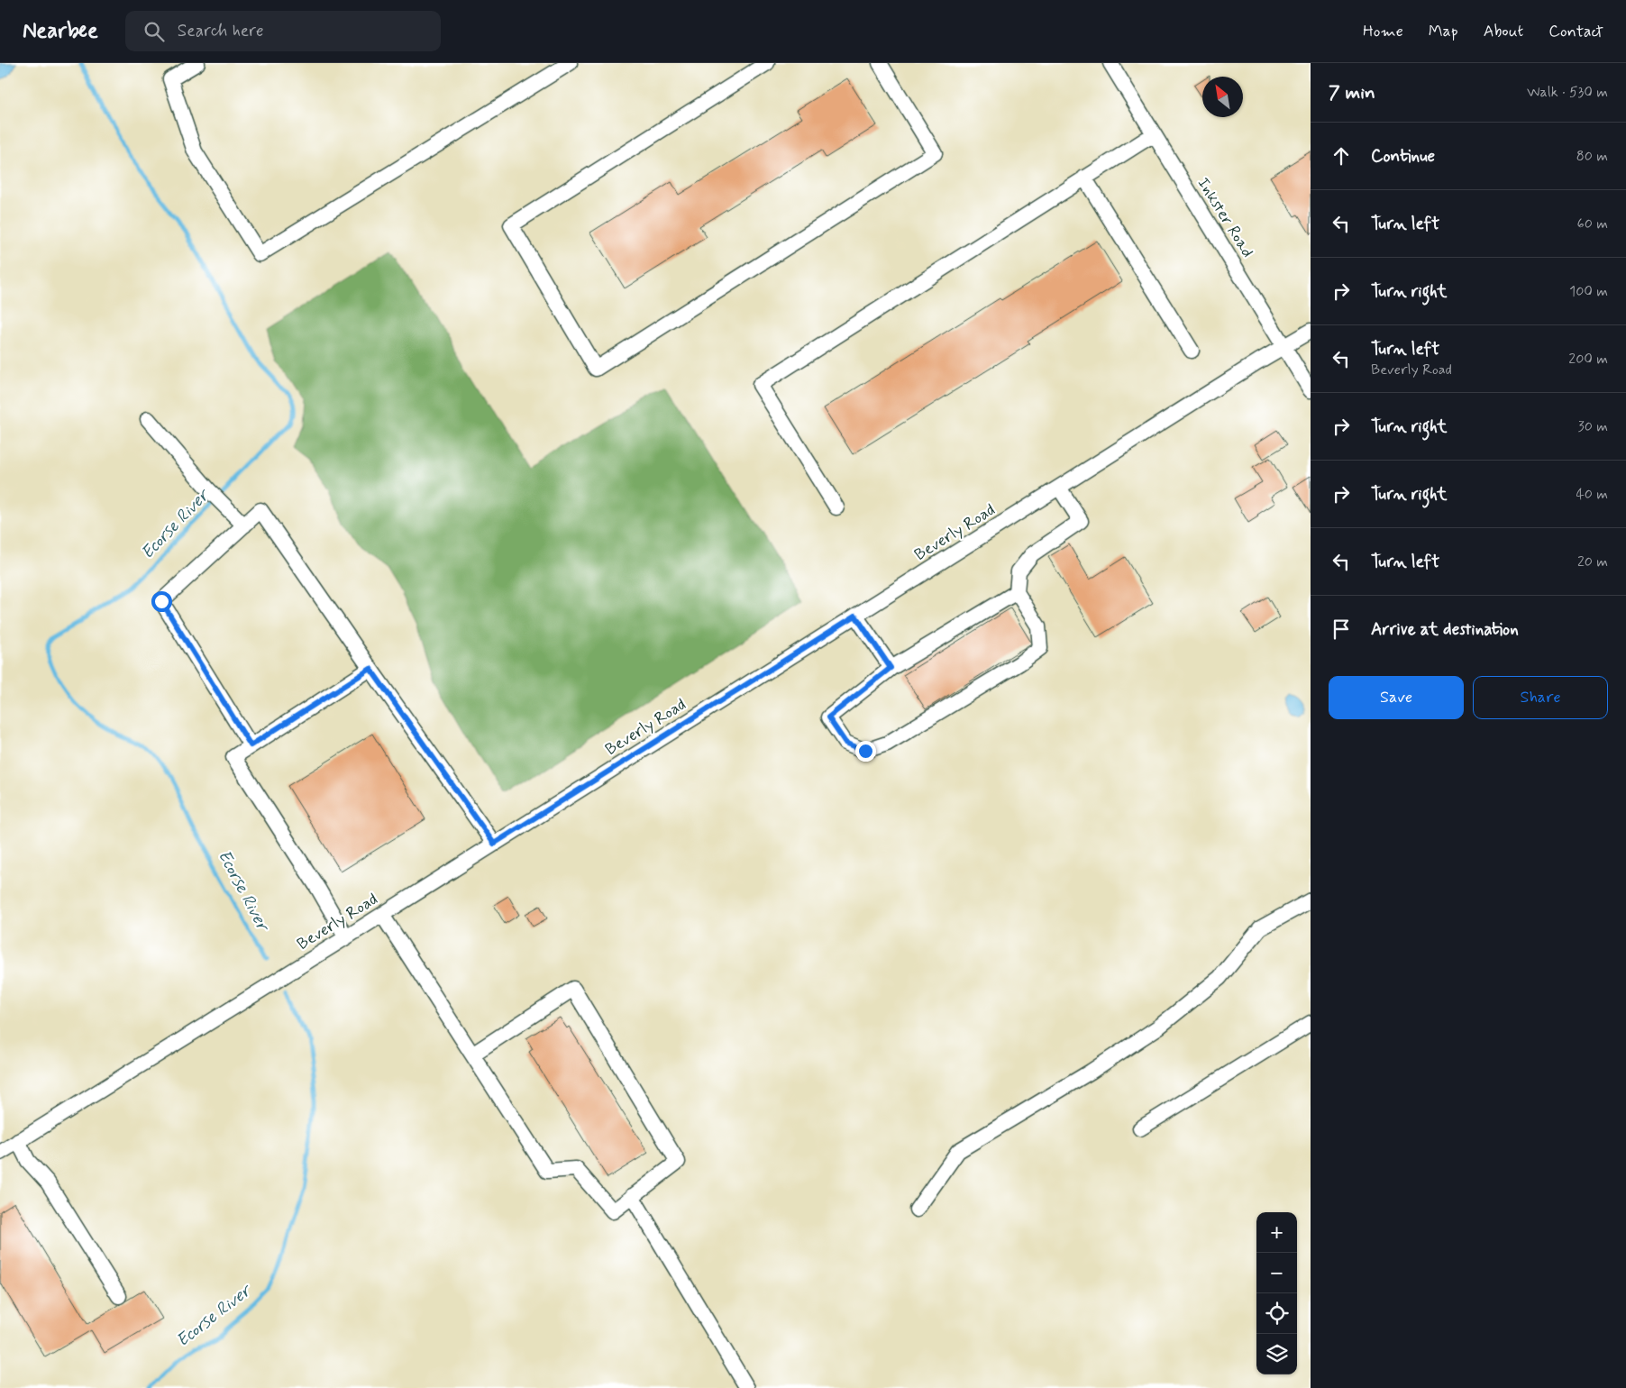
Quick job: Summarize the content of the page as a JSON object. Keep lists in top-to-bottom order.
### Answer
{
  "streets": {
    "street": ["Inkster Road", "Beverly Road"]
  },
  "crossings": [
    ["Inkster Road", "Beverly Road"]
  ],
  "water": ["Ecorse River"],
  "north": "top left",
  "page": {
    "header": "Nearbee",
    "search": "Search here",
    "nav": [
      "Home",
      "Map",
      "About",
      "Contact"
    ],
    "heading": ["7 min", "Walk · 530 m"],
    "list": [
      ["Continue", "80 m"],
      ["Turn left", "60 m"],
      ["Turn right", "100 m"],
      ["Turn left", "Beverly Road", "200 m"],
      ["Turn right", "30 m"],
      ["Turn right", "40 m"],
      ["Turn left", "20 m"],
      "Arrive at destination"
    ],
    "buttons": ["Save", "Share"],
    "map_buttons": ["+", "−"]
  }
}
